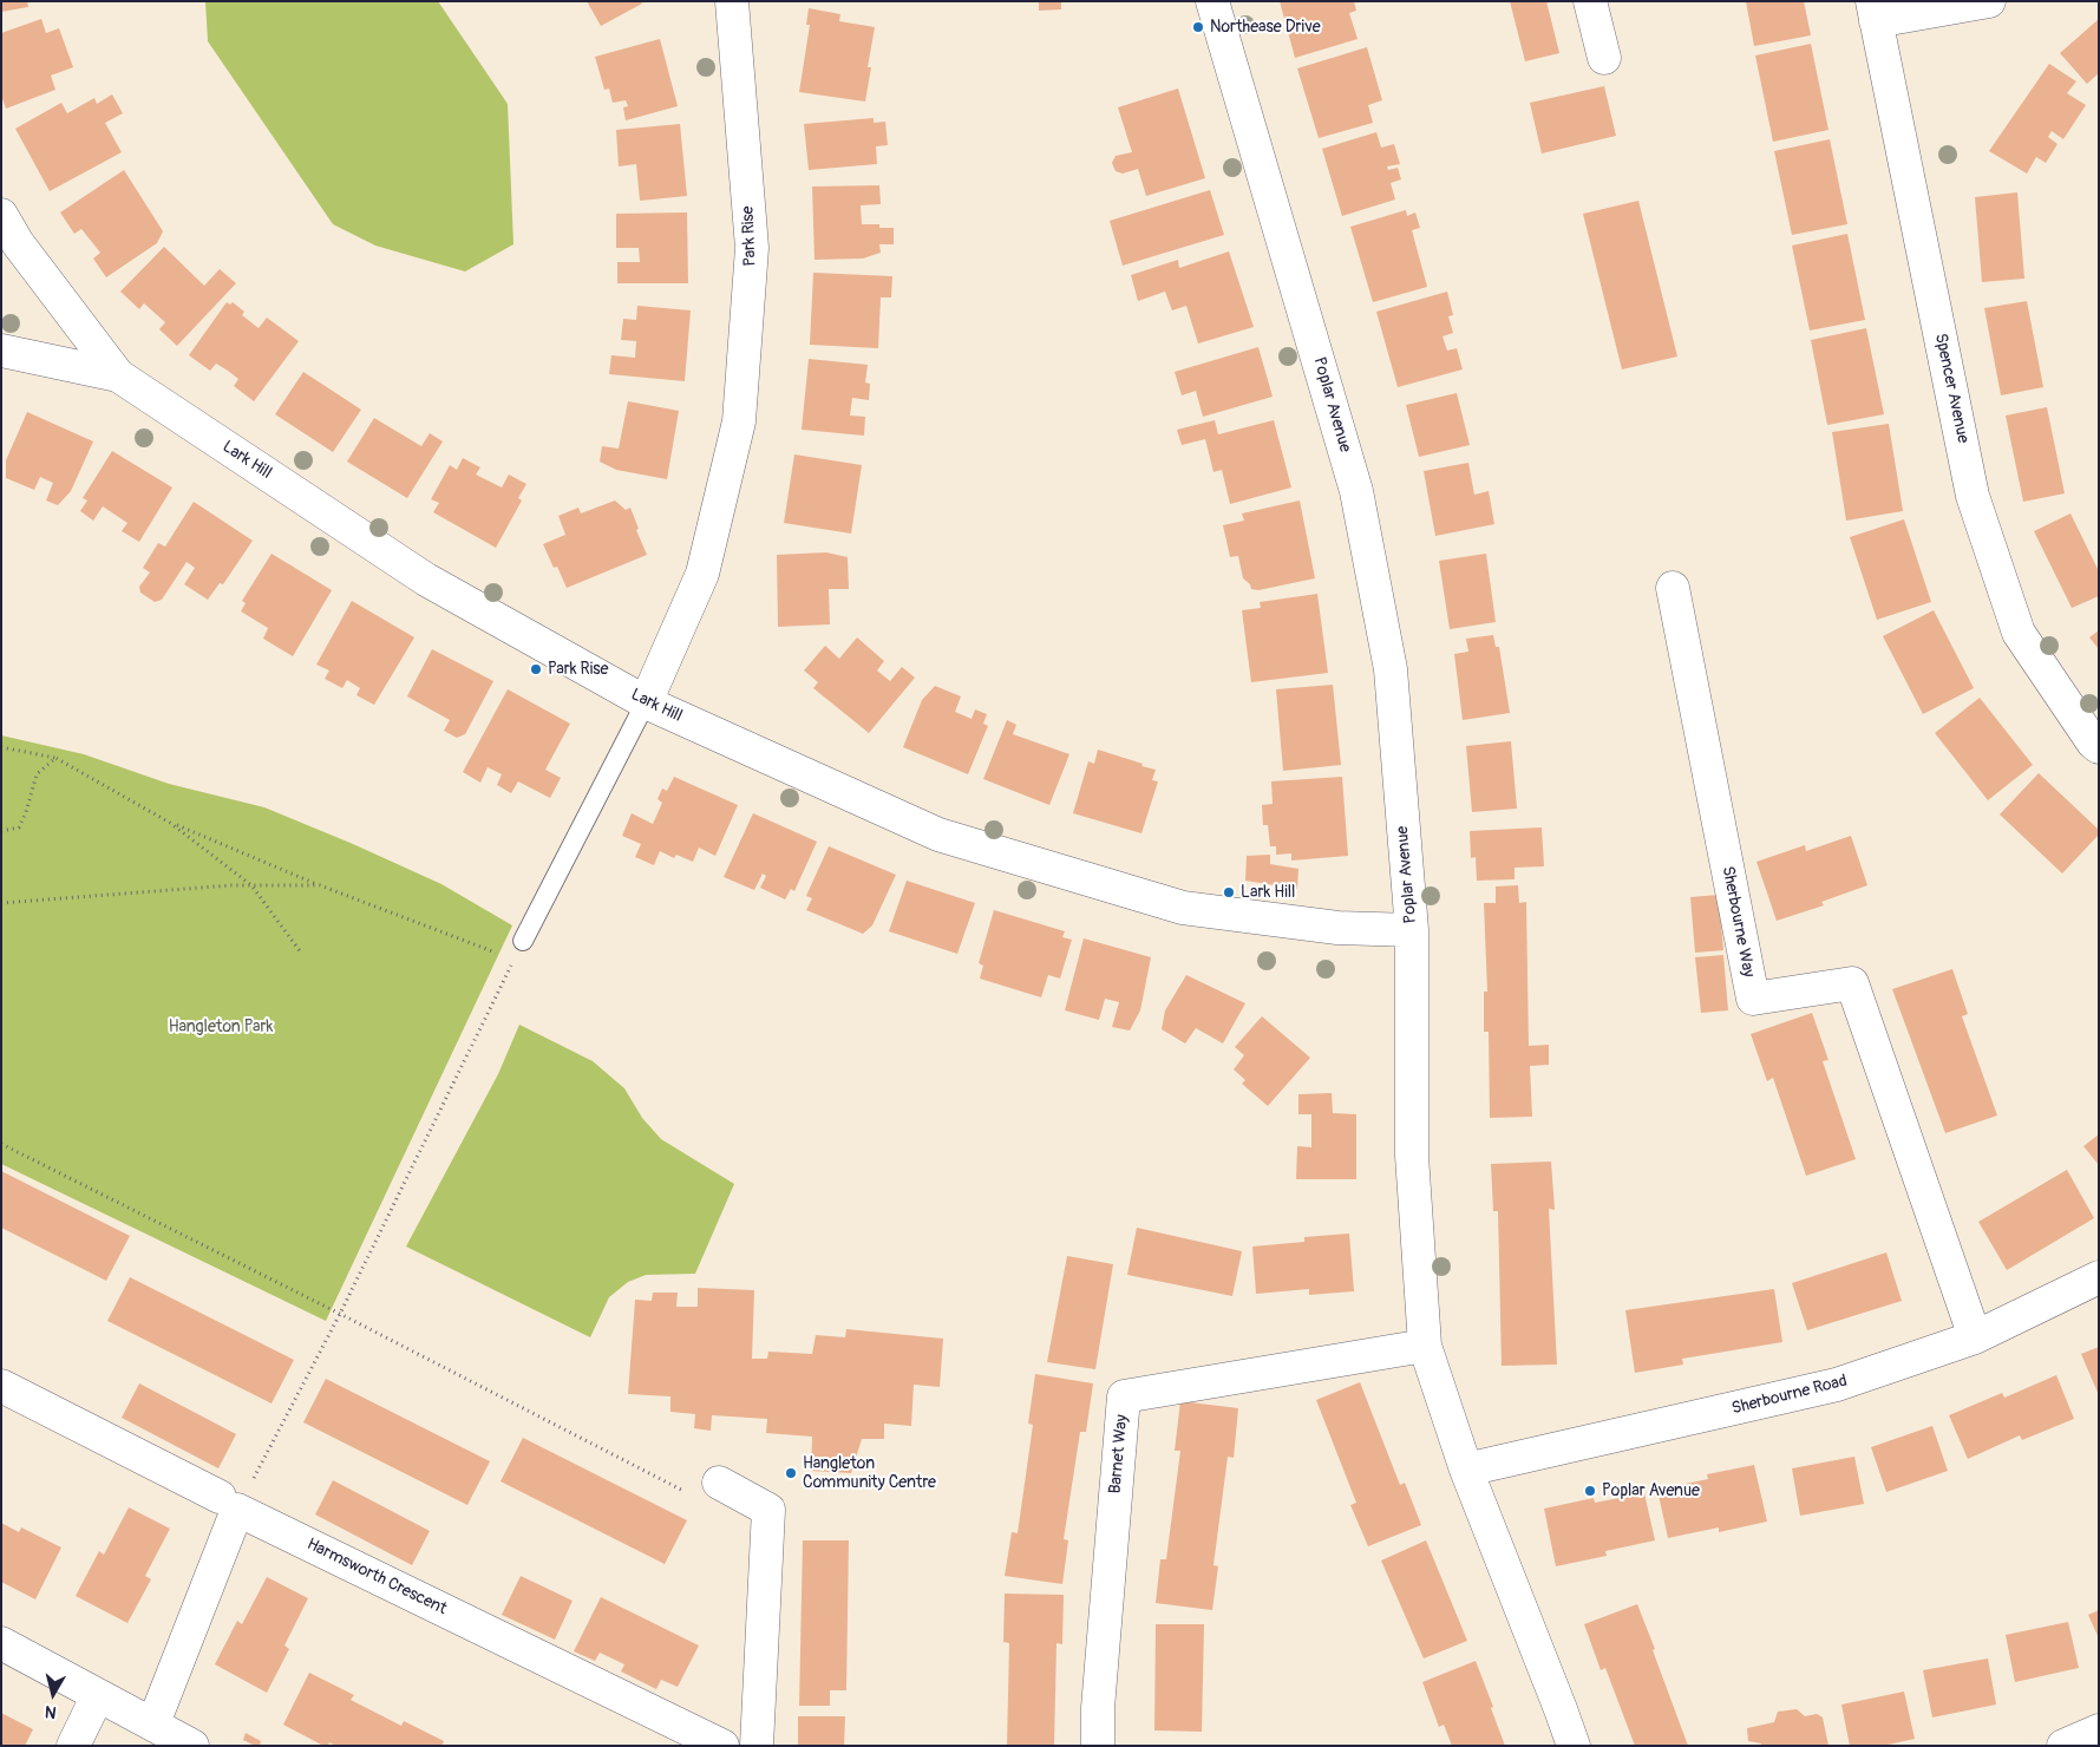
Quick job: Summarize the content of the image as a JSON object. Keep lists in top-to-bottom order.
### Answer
{
  "streets": {
    "street": [
      "Park Rise",
      "Spencer Avenue",
      "Poplar Avenue",
      "Lark Hill",
      "Sherbourne Way",
      "Sherbourne Road",
      "Barnet Way",
      "Harmsworth Crescent"
    ]
  },
  "crossings": [
    ["Park Rise", "Lark Hill"],
    ["Poplar Avenue", "Lark Hill"],
    ["Poplar Avenue", "Sherbourne Road"],
    ["Poplar Avenue", "Barnet Way"],
    ["Sherbourne Way", "Sherbourne Road"]
  ],
  "parks": ["Hangleton Park"],
  "places": [
    "Northease Drive",
    "Park Rise",
    "Lark Hill",
    "Hangleton Community Centre",
    "Poplar Avenue"
  ],
  "north": "bottom"
}
